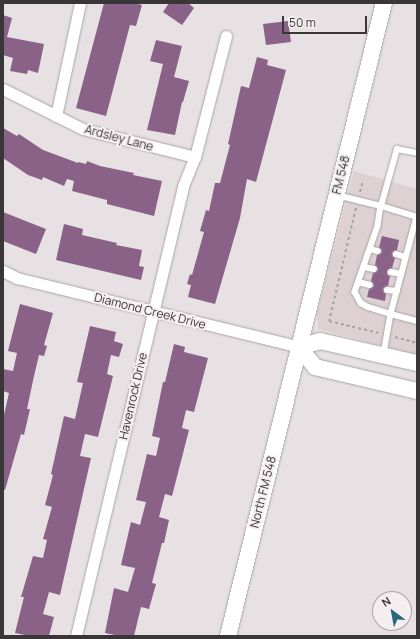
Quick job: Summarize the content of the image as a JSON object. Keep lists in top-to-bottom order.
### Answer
{
  "streets": {
    "main road": ["FM 548", "North FM 548"],
    "street": ["Ardsley Lane", "Diamond Creek Drive", "Havenrock Drive"]
  },
  "crossings": [
    ["Ardsley Lane", "Havenrock Drive"],
    ["FM 548", "Diamond Creek Drive"],
    ["FM 548", "North FM 548"],
    ["Diamond Creek Drive", "Havenrock Drive"],
    ["Diamond Creek Drive", "North FM 548"]
  ],
  "scale_bar": "50 m",
  "north": "top left"
}
